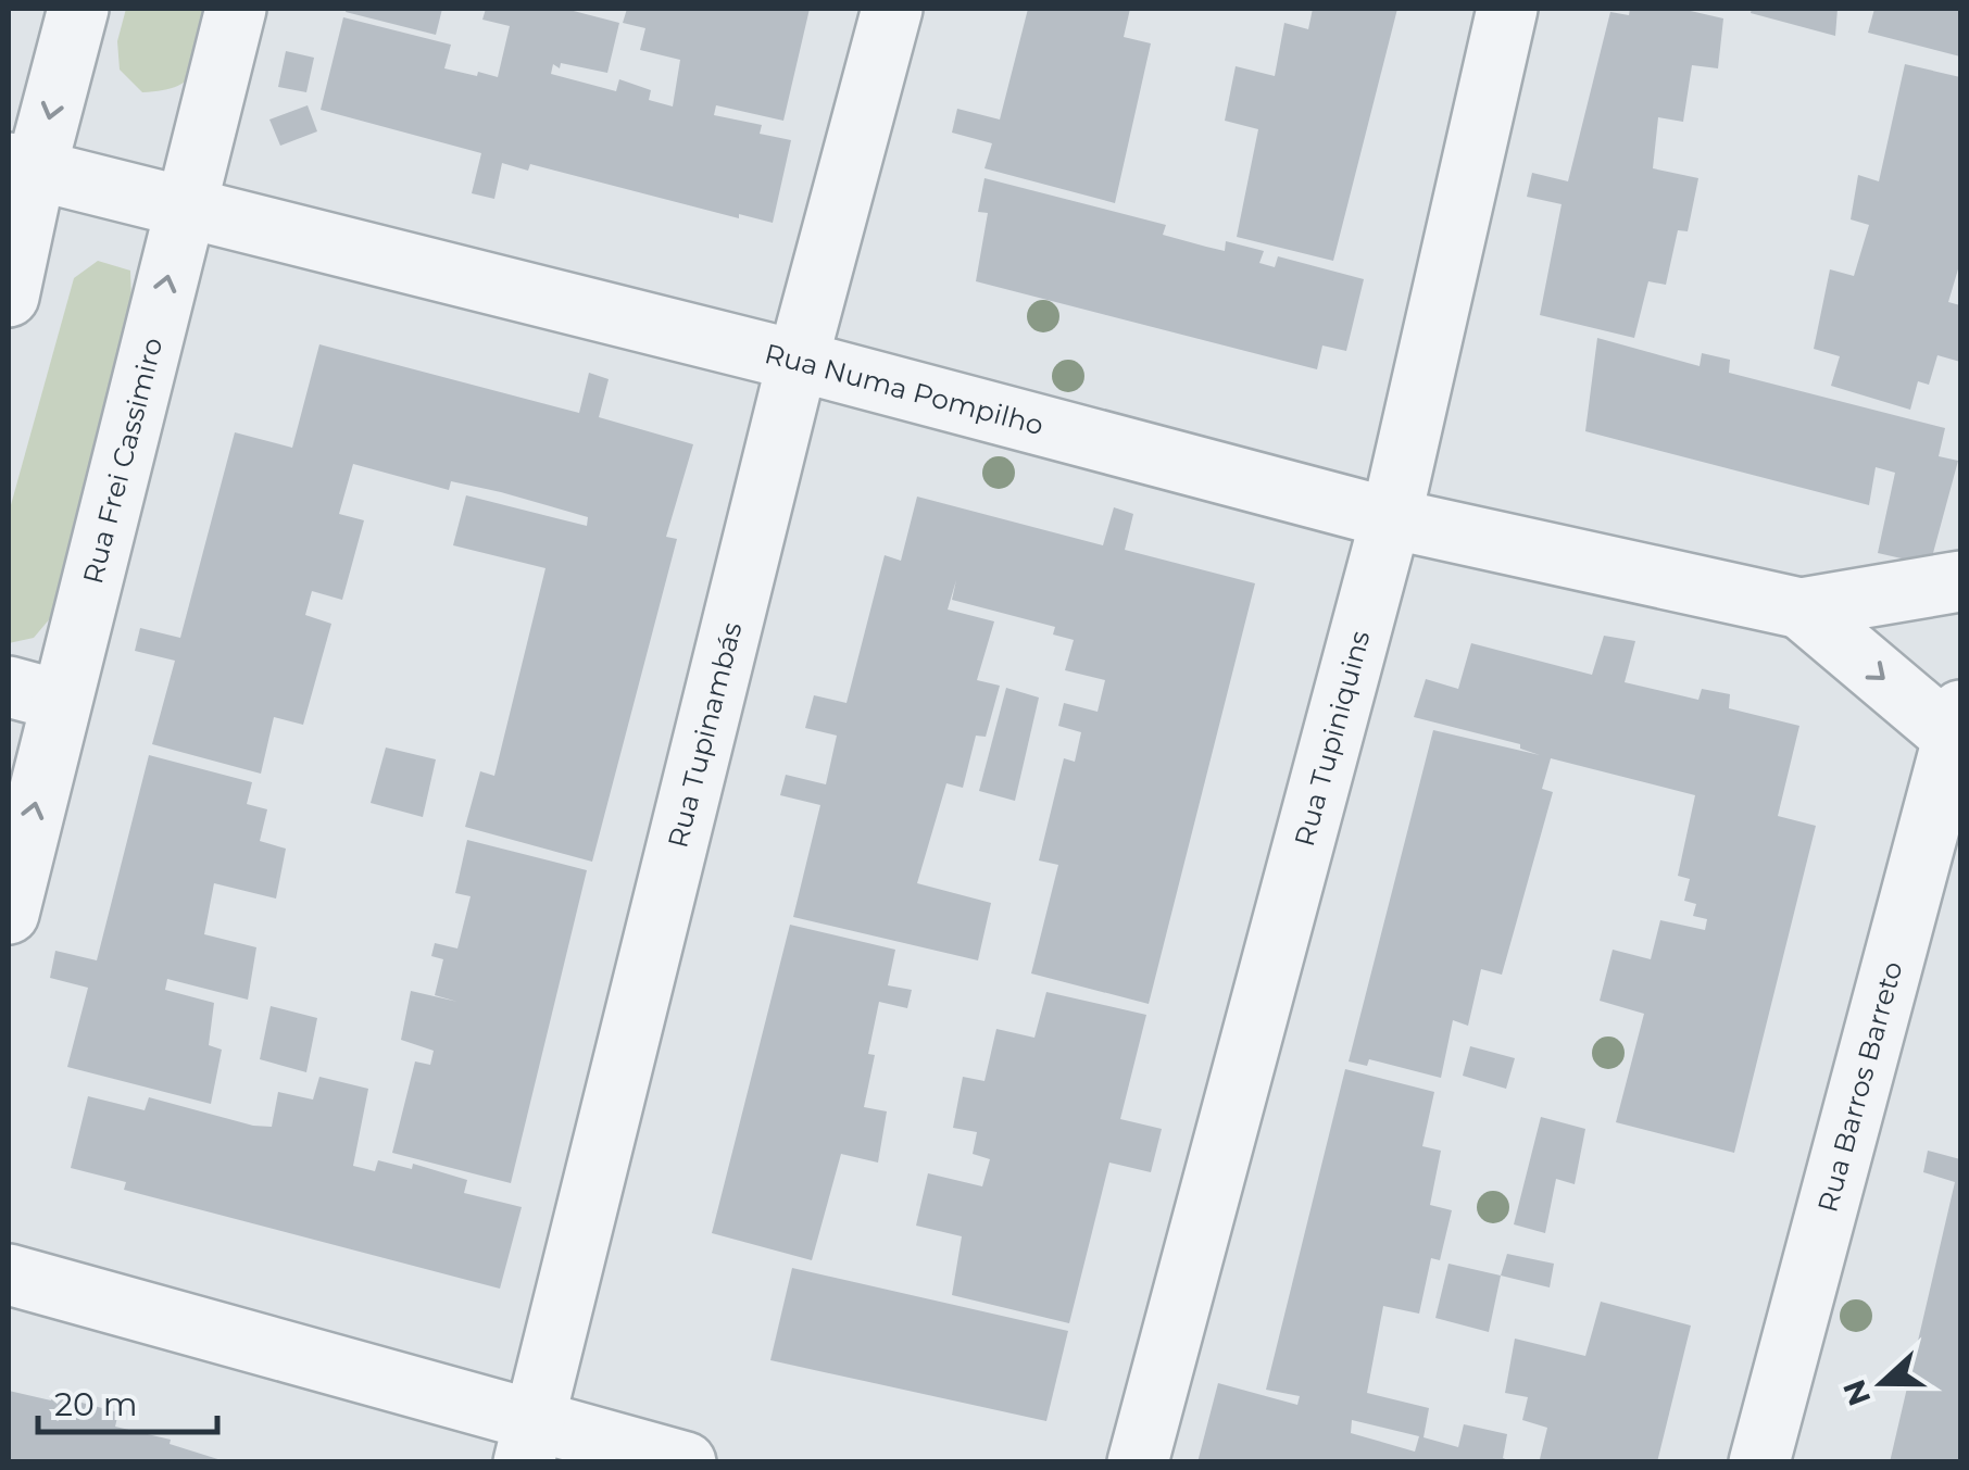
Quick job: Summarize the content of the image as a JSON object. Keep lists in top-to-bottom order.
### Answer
{
  "streets": {
    "street": [
      "Rua Numa Pompilho",
      "Rua Frei Cassimiro",
      "Rua Tupinambás",
      "Rua Tupiniquins",
      "Rua Barros Barreto"
    ]
  },
  "crossings": [
    ["Rua Numa Pompilho", "Rua Frei Cassimiro"],
    ["Rua Numa Pompilho", "Rua Tupinambás"],
    ["Rua Numa Pompilho", "Rua Tupiniquins"],
    ["Rua Numa Pompilho", "Rua Barros Barreto"]
  ],
  "one_way": ["Rua Frei Cassimiro"],
  "scale_bar": "20 m",
  "north": "left"
}
